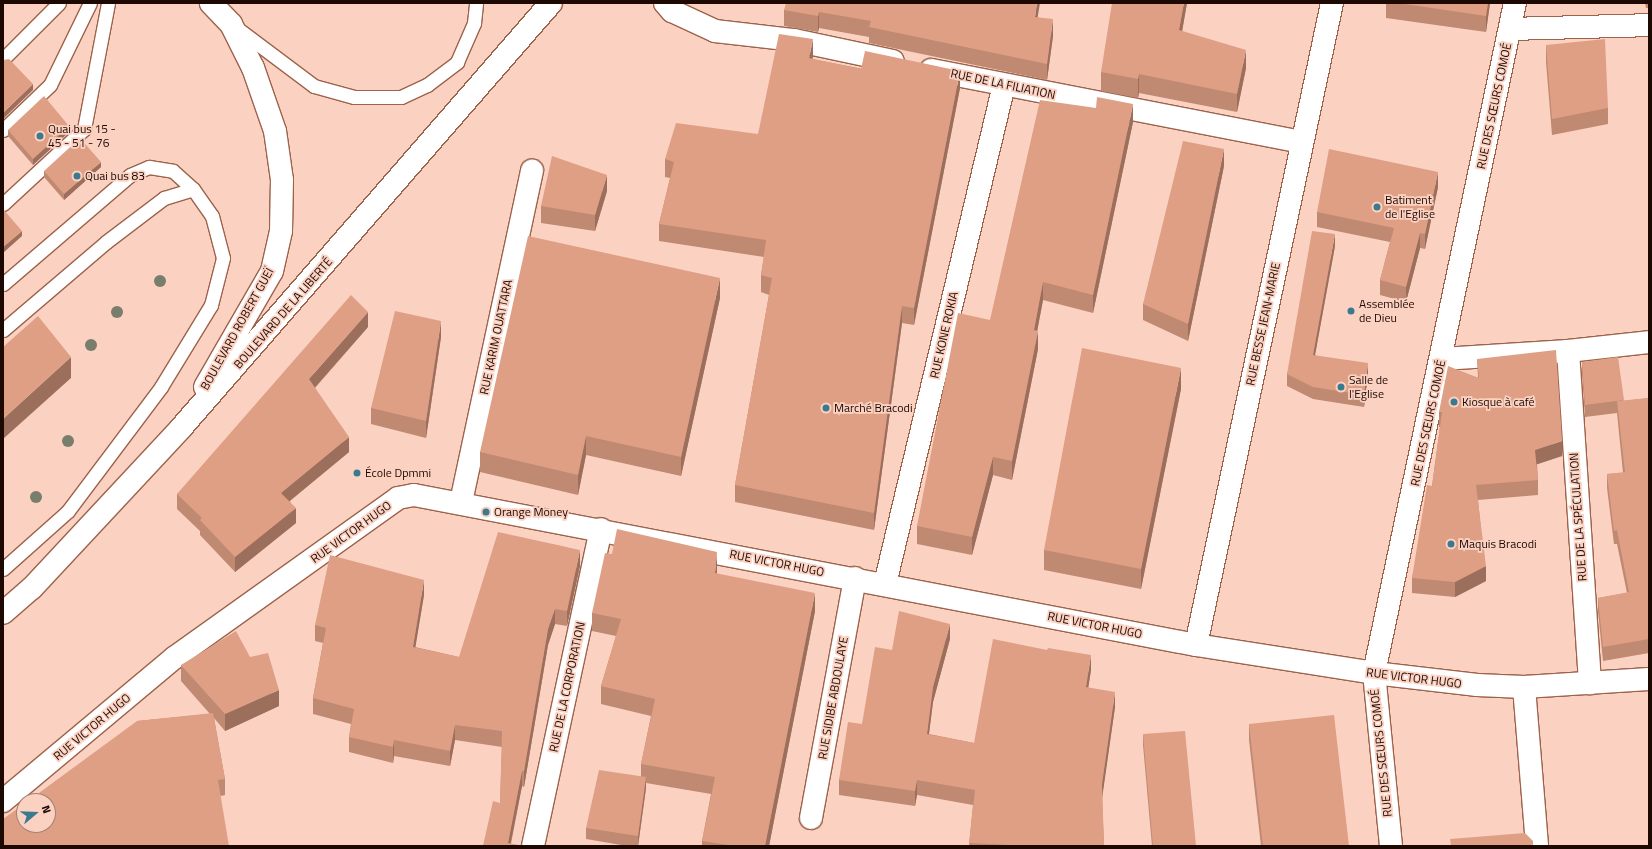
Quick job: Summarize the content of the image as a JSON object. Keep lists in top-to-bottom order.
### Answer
{
  "streets": {
    "street": [
      "RUE DE LA FILIATION",
      "RUE DES SŒURS COMOÉ",
      "BOULEVARD DE LA LIBERTÉ",
      "RUE BESSE JEAN-MARIE",
      "BOULEVARD ROBERT GUEÏ",
      "RUE KONE ROKIA",
      "RUE KARIM OUATTARA",
      "RUE DE LA SPÉCULATION",
      "RUE VICTOR HUGO",
      "RUE DE LA CORPORATION",
      "RUE SIDIBE ABDOULAYE"
    ]
  },
  "crossings": [
    ["RUE DE LA FILIATION", "RUE BESSE JEAN-MARIE"],
    ["RUE DE LA FILIATION", "RUE KONE ROKIA"],
    ["RUE DES SŒURS COMOÉ", "RUE VICTOR HUGO"],
    ["BOULEVARD DE LA LIBERTÉ", "BOULEVARD ROBERT GUEÏ"],
    ["RUE BESSE JEAN-MARIE", "RUE VICTOR HUGO"],
    ["RUE KONE ROKIA", "RUE VICTOR HUGO"],
    ["RUE KARIM OUATTARA", "RUE VICTOR HUGO"],
    ["RUE DE LA SPÉCULATION", "RUE VICTOR HUGO"],
    ["RUE VICTOR HUGO", "RUE DE LA CORPORATION"],
    ["RUE VICTOR HUGO", "RUE SIDIBE ABDOULAYE"]
  ],
  "places": [
    "Quai bus 15 - 45 - 51 - 76",
    "Quai bus 83",
    "Batiment de l'Eglise",
    "Assemblée de Dieu",
    "Salle de l'Eglise",
    "Kiosque à café",
    "Marché Bracodi",
    "École Dpmmi",
    "Orange Money",
    "Maquis Bracodi"
  ],
  "north": "right"
}
